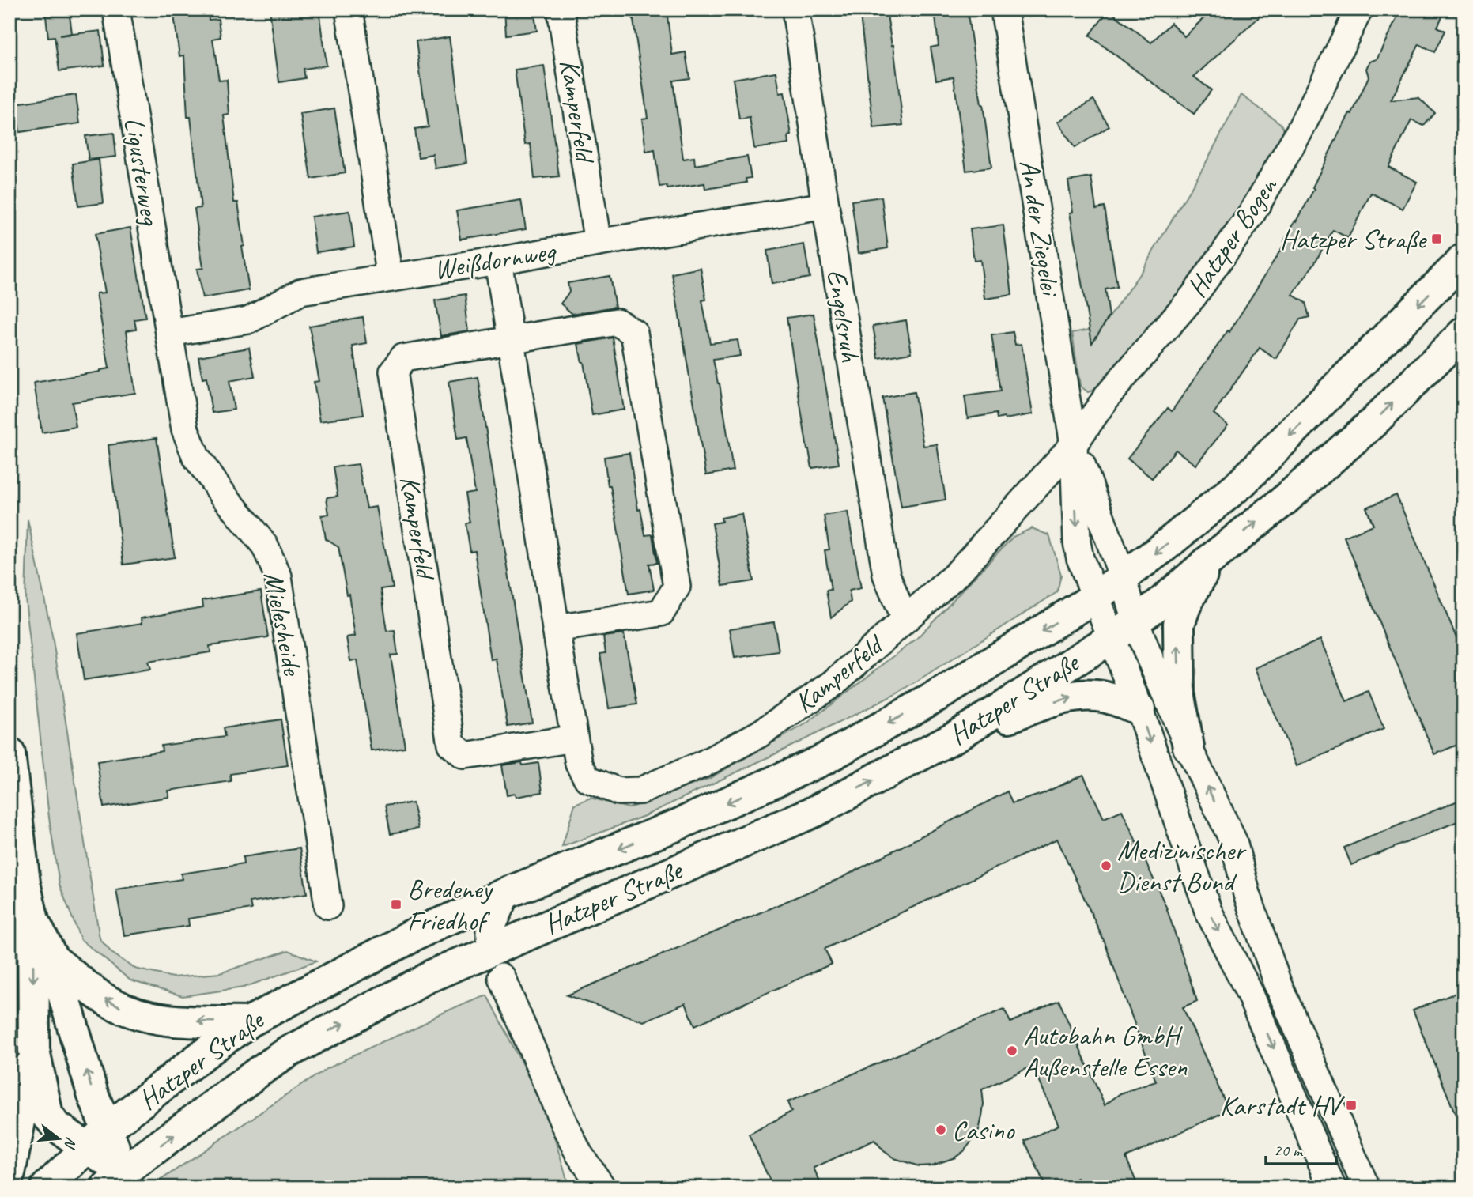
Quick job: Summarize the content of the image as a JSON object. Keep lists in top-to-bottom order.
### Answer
{
  "streets": {
    "main road": ["Hatzper Straße"],
    "street": [
      "Kamperfeld",
      "Ligusterweg",
      "An der Ziegelei",
      "Hatzper Bogen",
      "Weißdornweg",
      "Engelsruh",
      "Mielesheide"
    ]
  },
  "crossings": [
    ["Kamperfeld", "An der Ziegelei"],
    ["Kamperfeld", "Hatzper Bogen"],
    ["Kamperfeld", "Weißdornweg"],
    ["Kamperfeld", "Engelsruh"],
    ["Ligusterweg", "Weißdornweg"],
    ["Ligusterweg", "Mielesheide"],
    ["An der Ziegelei", "Hatzper Bogen"],
    ["An der Ziegelei", "Hatzper Straße"],
    ["Weißdornweg", "Engelsruh"],
    ["Weißdornweg", "Mielesheide"]
  ],
  "places": {
    "transit": ["Hatzper Straße", "Bredeney Friedhof", "Karstadt HV"],
    "other": ["Medizinischer Dienst Bund", "Autobahn GmbH Außenstelle Essen", "Casino"]
  },
  "scale_bar": "20 m",
  "north": "right"
}
